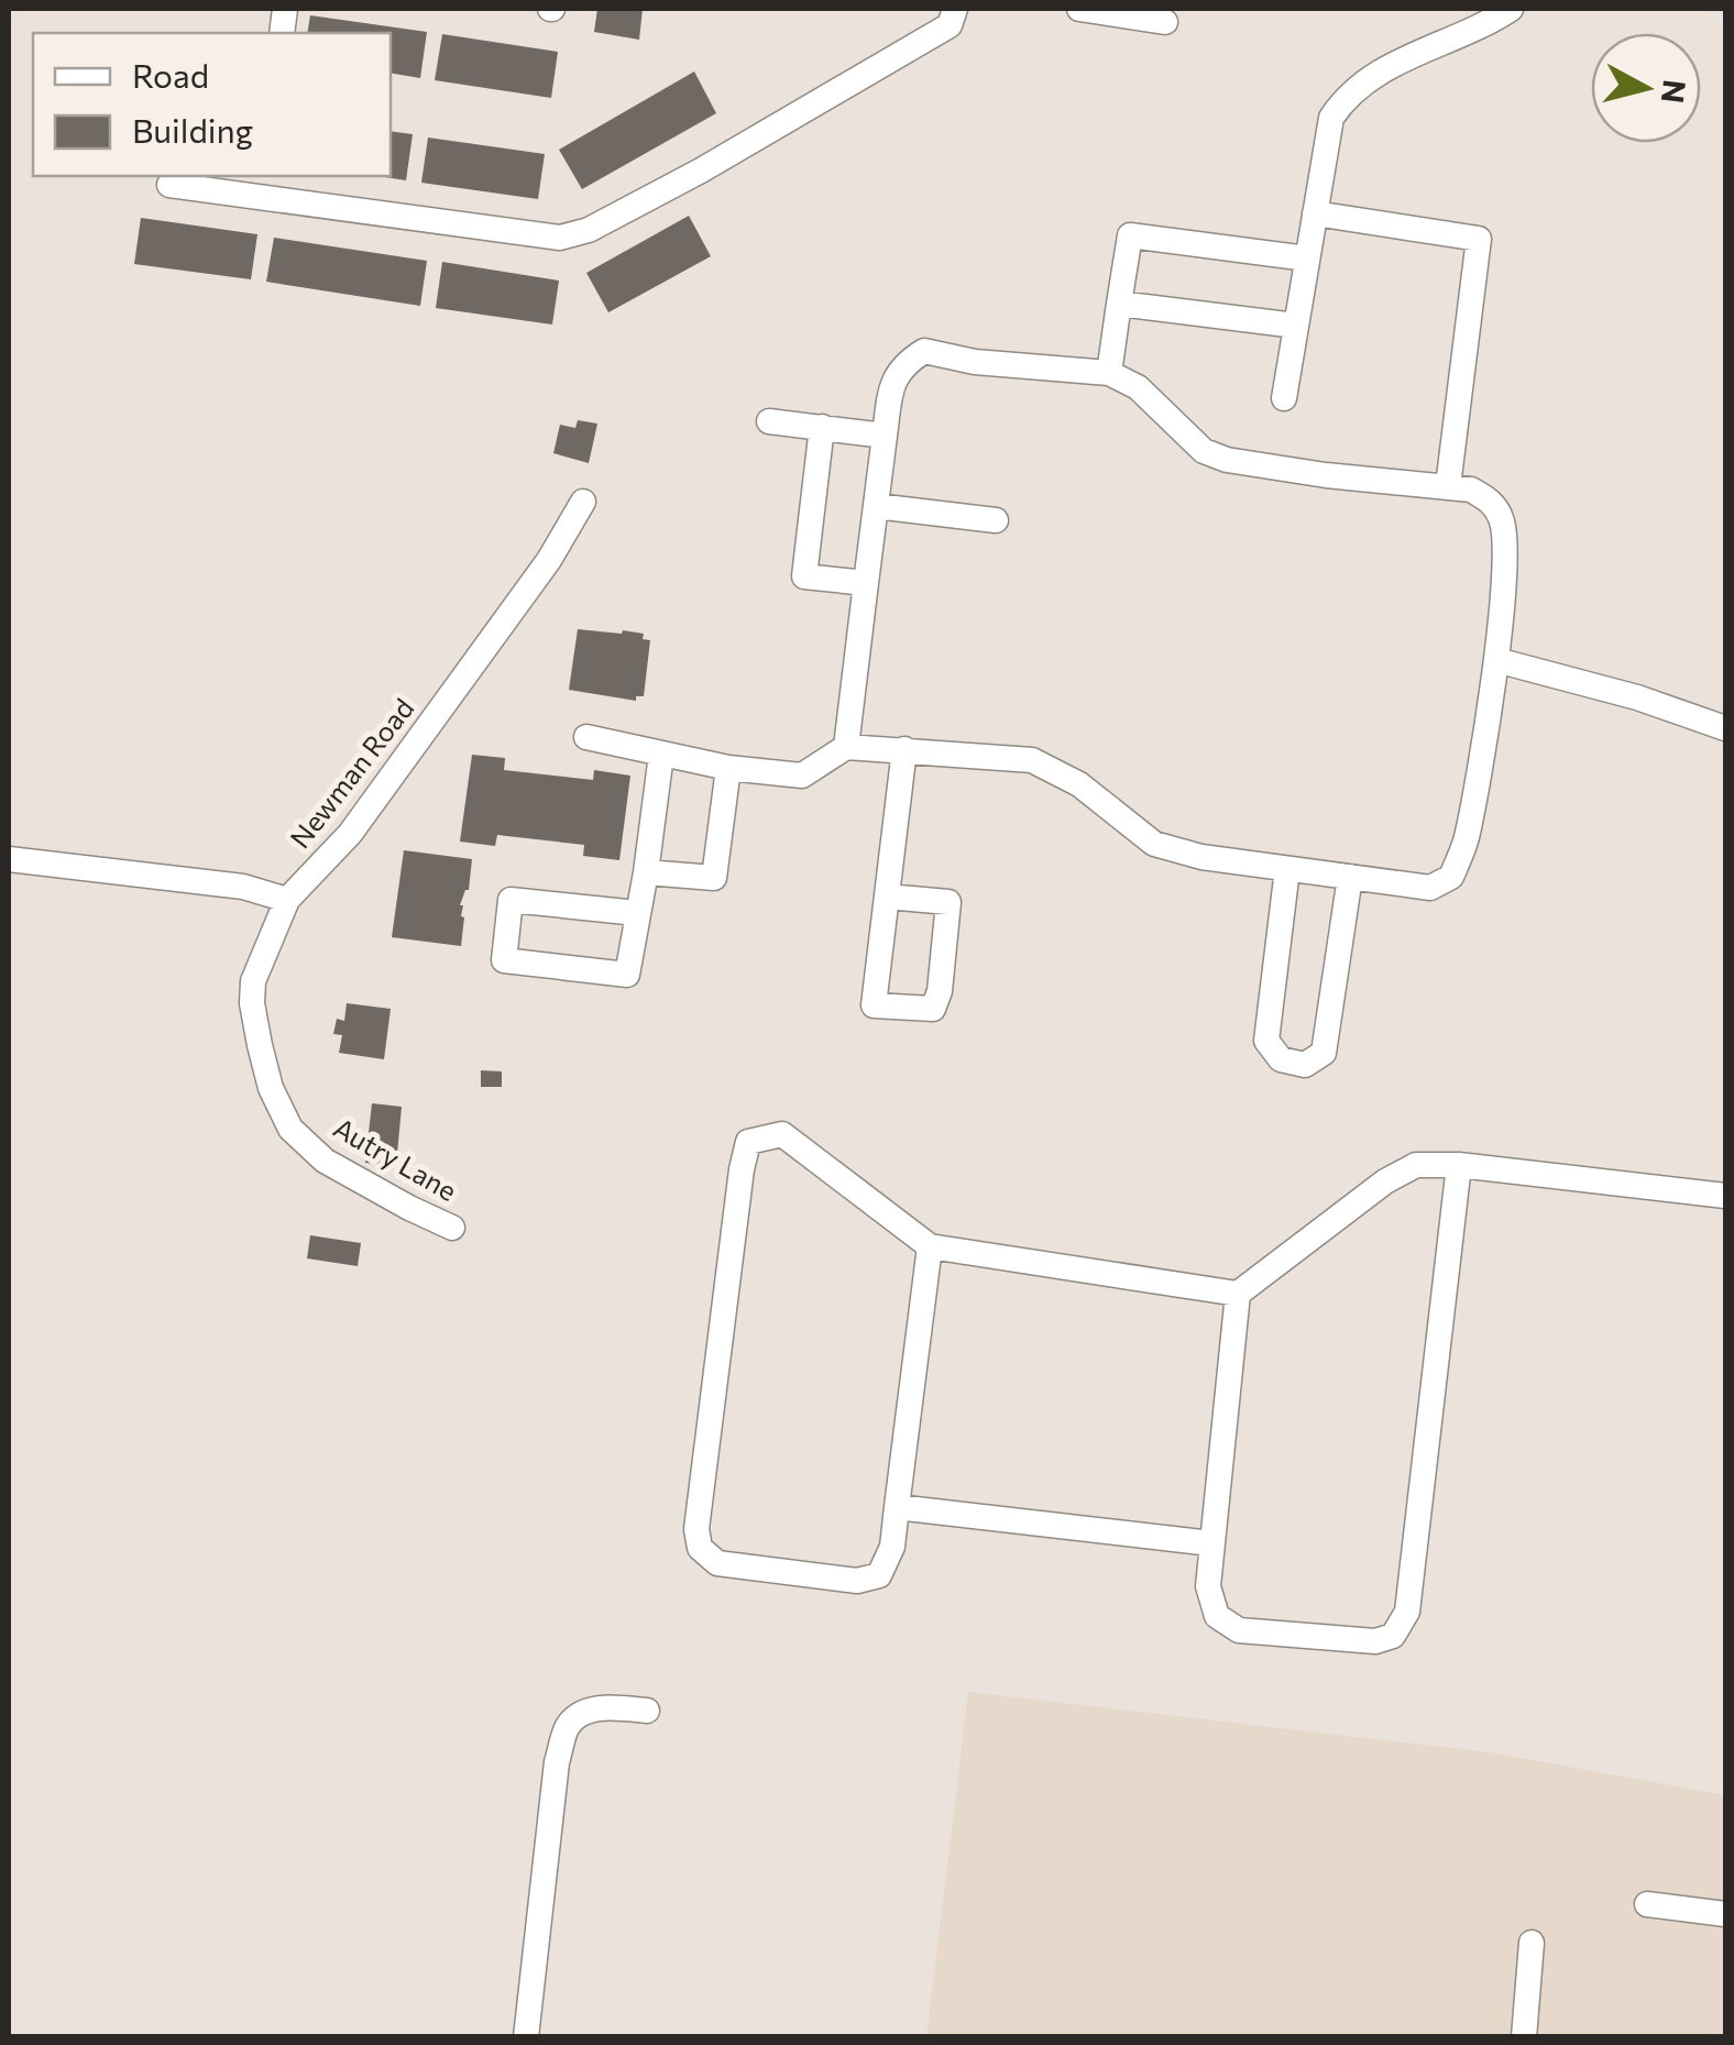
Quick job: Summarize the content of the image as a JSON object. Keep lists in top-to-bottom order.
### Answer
{
  "streets": {
    "street": ["Newman Road", "Autry Lane"]
  },
  "crossings": [
    ["Newman Road", "Autry Lane"]
  ],
  "legend": ["Road", "Building"],
  "north": "right"
}
